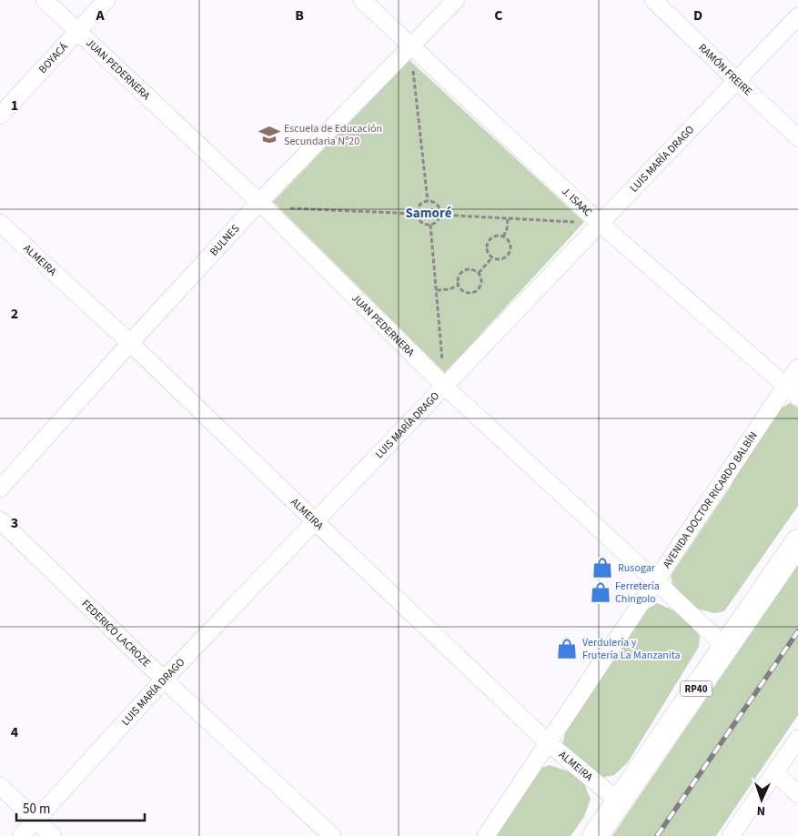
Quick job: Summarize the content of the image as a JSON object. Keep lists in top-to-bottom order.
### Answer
{
  "streets": {
    "main road": ["RP40"],
    "street": [
      "BOYACÁ",
      "JUAN PEDERNERA",
      "RAMÓN FREIRE",
      "LUIS MARÍA DRAGO",
      "J. ISAAC",
      "BULNES",
      "ALMEIRA",
      "AVENIDA DOCTOR RICARDO BALBÍN",
      "FEDERICO LACROZE"
    ]
  },
  "crossings": [
    ["BOYACÁ", "JUAN PEDERNERA"],
    ["JUAN PEDERNERA", "LUIS MARÍA DRAGO"],
    ["JUAN PEDERNERA", "BULNES"],
    ["JUAN PEDERNERA", "AVENIDA DOCTOR RICARDO BALBÍN"],
    ["JUAN PEDERNERA", "RP40"],
    ["RAMÓN FREIRE", "LUIS MARÍA DRAGO"],
    ["LUIS MARÍA DRAGO", "J. ISAAC"],
    ["LUIS MARÍA DRAGO", "ALMEIRA"],
    ["LUIS MARÍA DRAGO", "FEDERICO LACROZE"],
    ["J. ISAAC", "BULNES"],
    ["J. ISAAC", "AVENIDA DOCTOR RICARDO BALBÍN"],
    ["BULNES", "ALMEIRA"],
    ["ALMEIRA", "AVENIDA DOCTOR RICARDO BALBÍN"],
    ["ALMEIRA", "RP40"]
  ],
  "districts": ["Samoré"],
  "places": {
    "school or university": ["Escuela de Educación Secundaria Nº20"],
    "shop": ["Rusogar", "Ferretería Chingolo", "Verdulería y Frutería La Manzanita"]
  },
  "scale_bar": "50 m",
  "north": "bottom",
  "grid": {
    "columns": [
      "A",
      "B",
      "C",
      "D"
    ],
    "rows": [
      "1",
      "2",
      "3",
      "4"
    ]
  }
}
